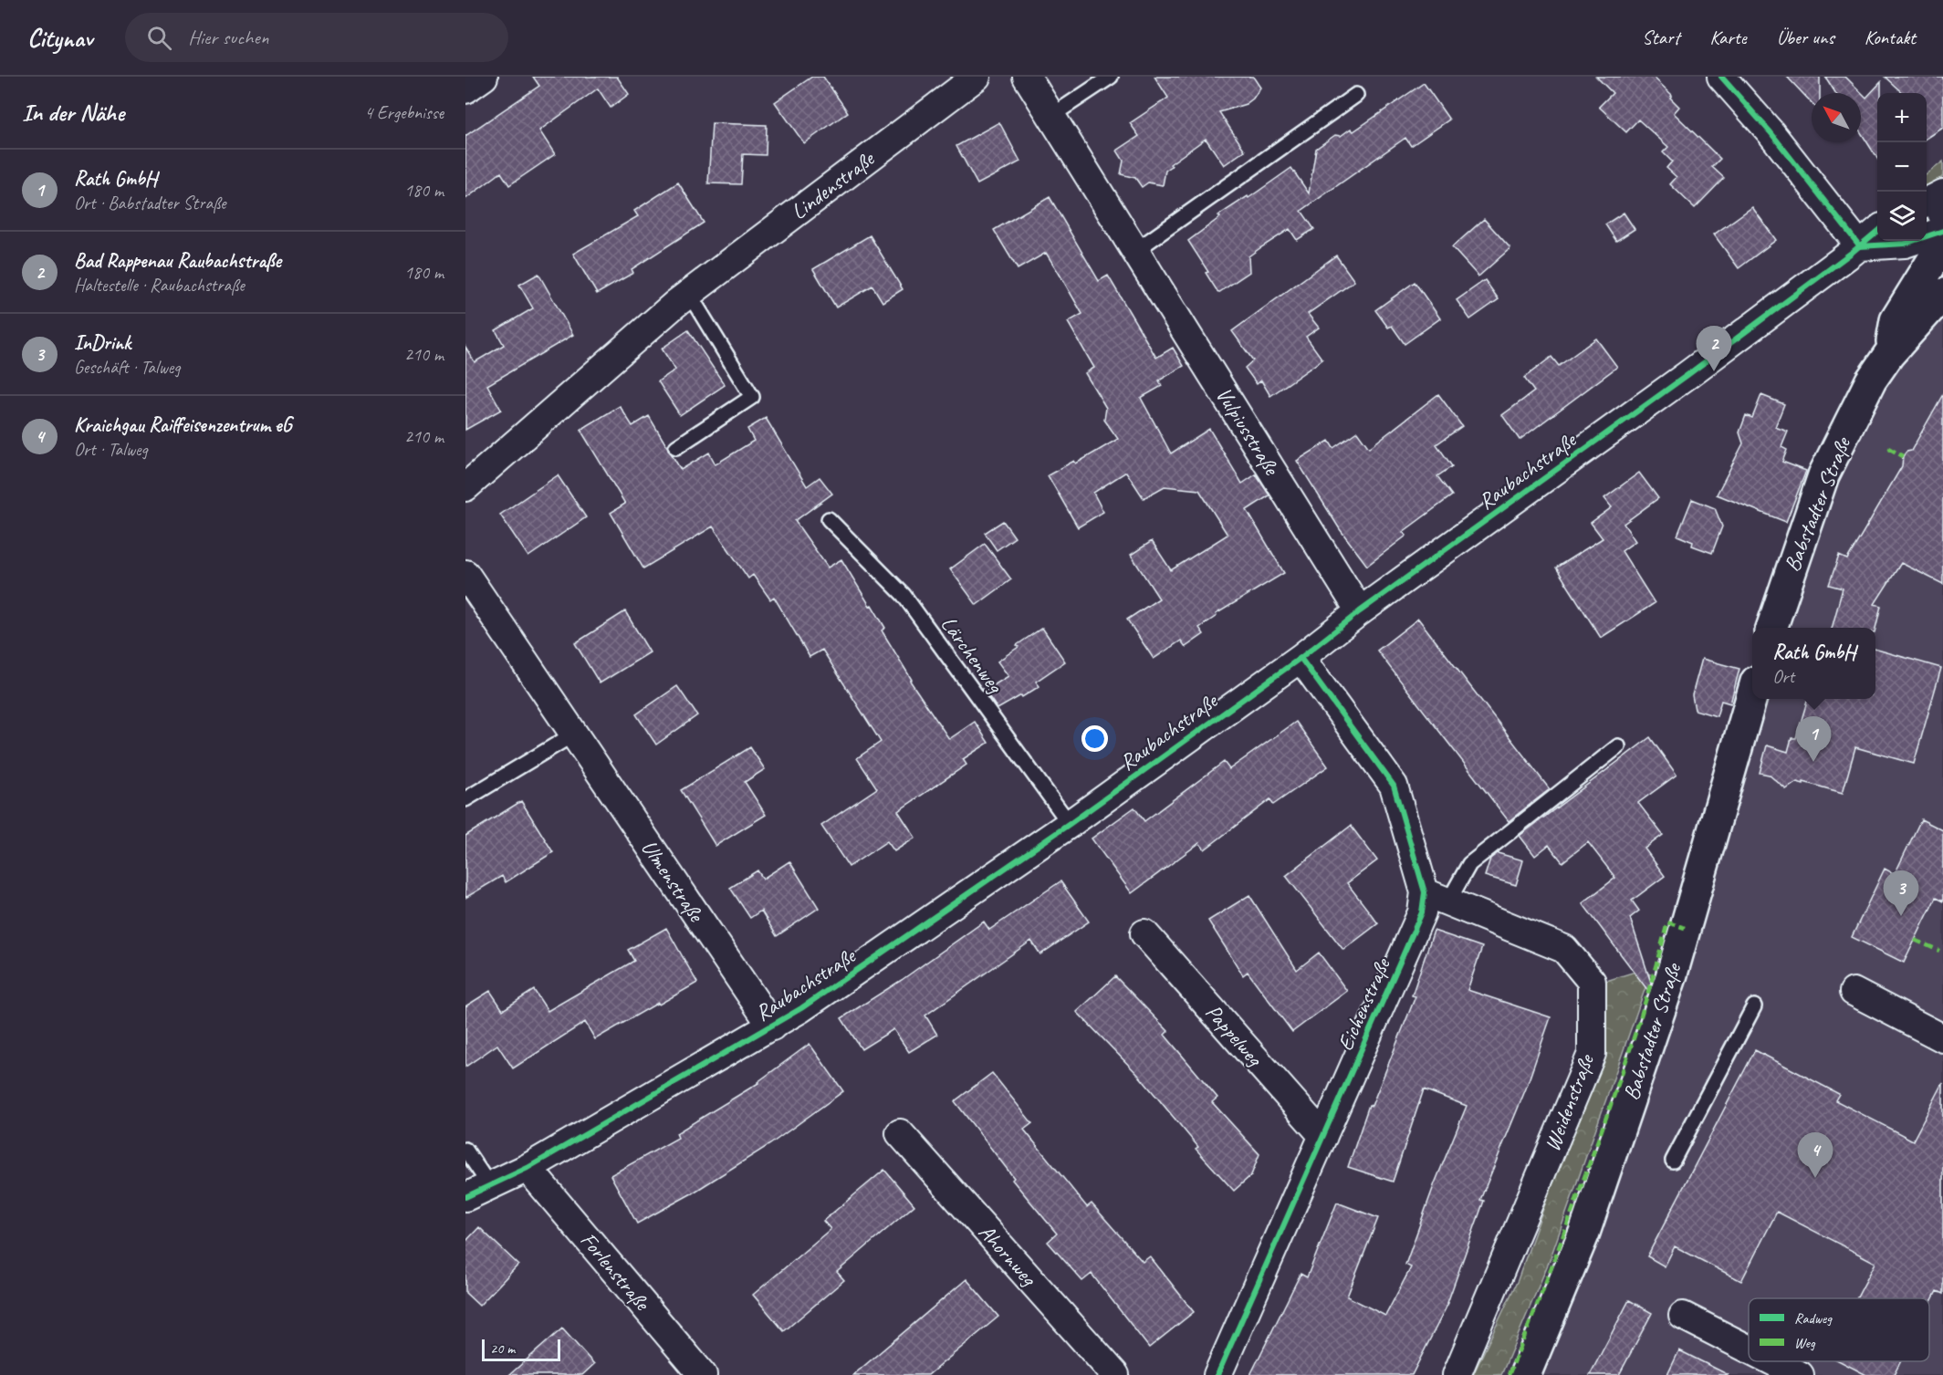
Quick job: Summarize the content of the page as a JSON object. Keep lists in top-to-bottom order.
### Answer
{
  "streets": {
    "street": [
      "Lindenstraße",
      "Vulpiusstraße",
      "Raubachstraße",
      "Babstadter Straße",
      "Ulmenstraße",
      "Eichenstraße",
      "Pappelweg",
      "Weidenstraße",
      "Ahornweg",
      "Forlenstraße"
    ],
    "lane": ["Lärchenweg"]
  },
  "crossings": [
    ["Vulpiusstraße", "Raubachstraße"],
    ["Raubachstraße", "Lärchenweg"],
    ["Raubachstraße", "Ulmenstraße"],
    ["Raubachstraße", "Eichenstraße"],
    ["Raubachstraße", "Forlenstraße"],
    ["Eichenstraße", "Pappelweg"],
    ["Eichenstraße", "Weidenstraße"]
  ],
  "legend": ["Radweg", "Weg"],
  "scale_bar": "20 m",
  "north": "top left",
  "page": {
    "header": "Citynav",
    "search": "Hier suchen",
    "nav": [
      "Start",
      "Karte",
      "Über uns",
      "Kontakt"
    ],
    "heading": ["In der Nähe", "4 Ergebnisse"],
    "map_buttons": ["+", "−"],
    "list": [
      {
        "mark": "1",
        "name": "Rath GmbH",
        "note": "Ort · Babstadter Straße",
        "value": "180 m"
      },
      {
        "mark": "2",
        "name": "Bad Rappenau Raubachstraße",
        "note": "Haltestelle · Raubachstraße",
        "value": "180 m"
      },
      {
        "mark": "3",
        "name": "InDrink",
        "note": "Geschäft · Talweg",
        "value": "210 m"
      },
      {
        "mark": "4",
        "name": "Kraichgau Raiffeisenzentrum eG",
        "note": "Ort · Talweg",
        "value": "210 m"
      }
    ],
    "pins": [
      "2",
      "1",
      "3",
      "4"
    ],
    "popup": ["Rath GmbH", "Ort"],
    "scale": "20 m"
  }
}
